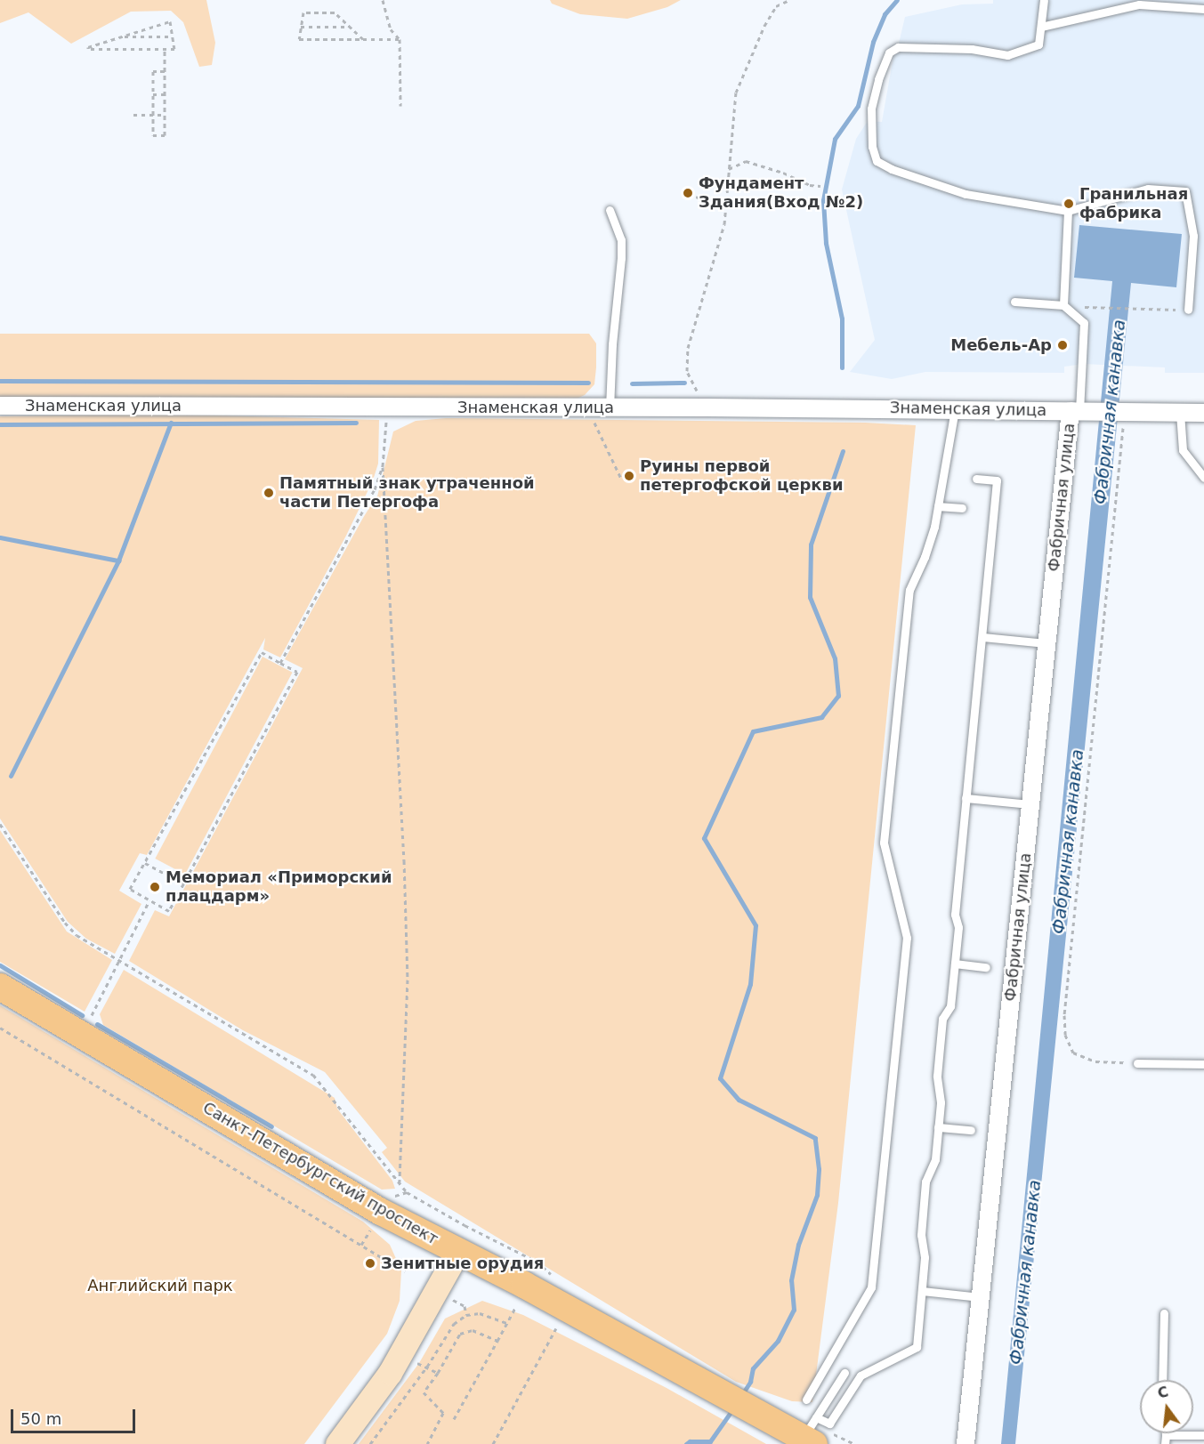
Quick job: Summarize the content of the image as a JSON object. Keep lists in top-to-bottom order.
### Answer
{
  "streets": {
    "main road": ["Санкт-Петербургский проспект"],
    "street": ["Знаменская улица", "Фабричная улица"]
  },
  "crossings": [
    ["Знаменская улица", "Фабричная улица"]
  ],
  "water": ["Фабричная канавка"],
  "parks": ["Английский парк"],
  "places": [
    "Фундамент Здания(Вход №2)",
    "Гранильная фабрика",
    "Мебель-Ар",
    "Руины первой петергофской церкви",
    "Памятный знак утраченной части Петергофа",
    "Мемориал «Приморский плацдарм»",
    "Зенитные орудия"
  ],
  "scale_bar": "50 m",
  "north": "top"
}
